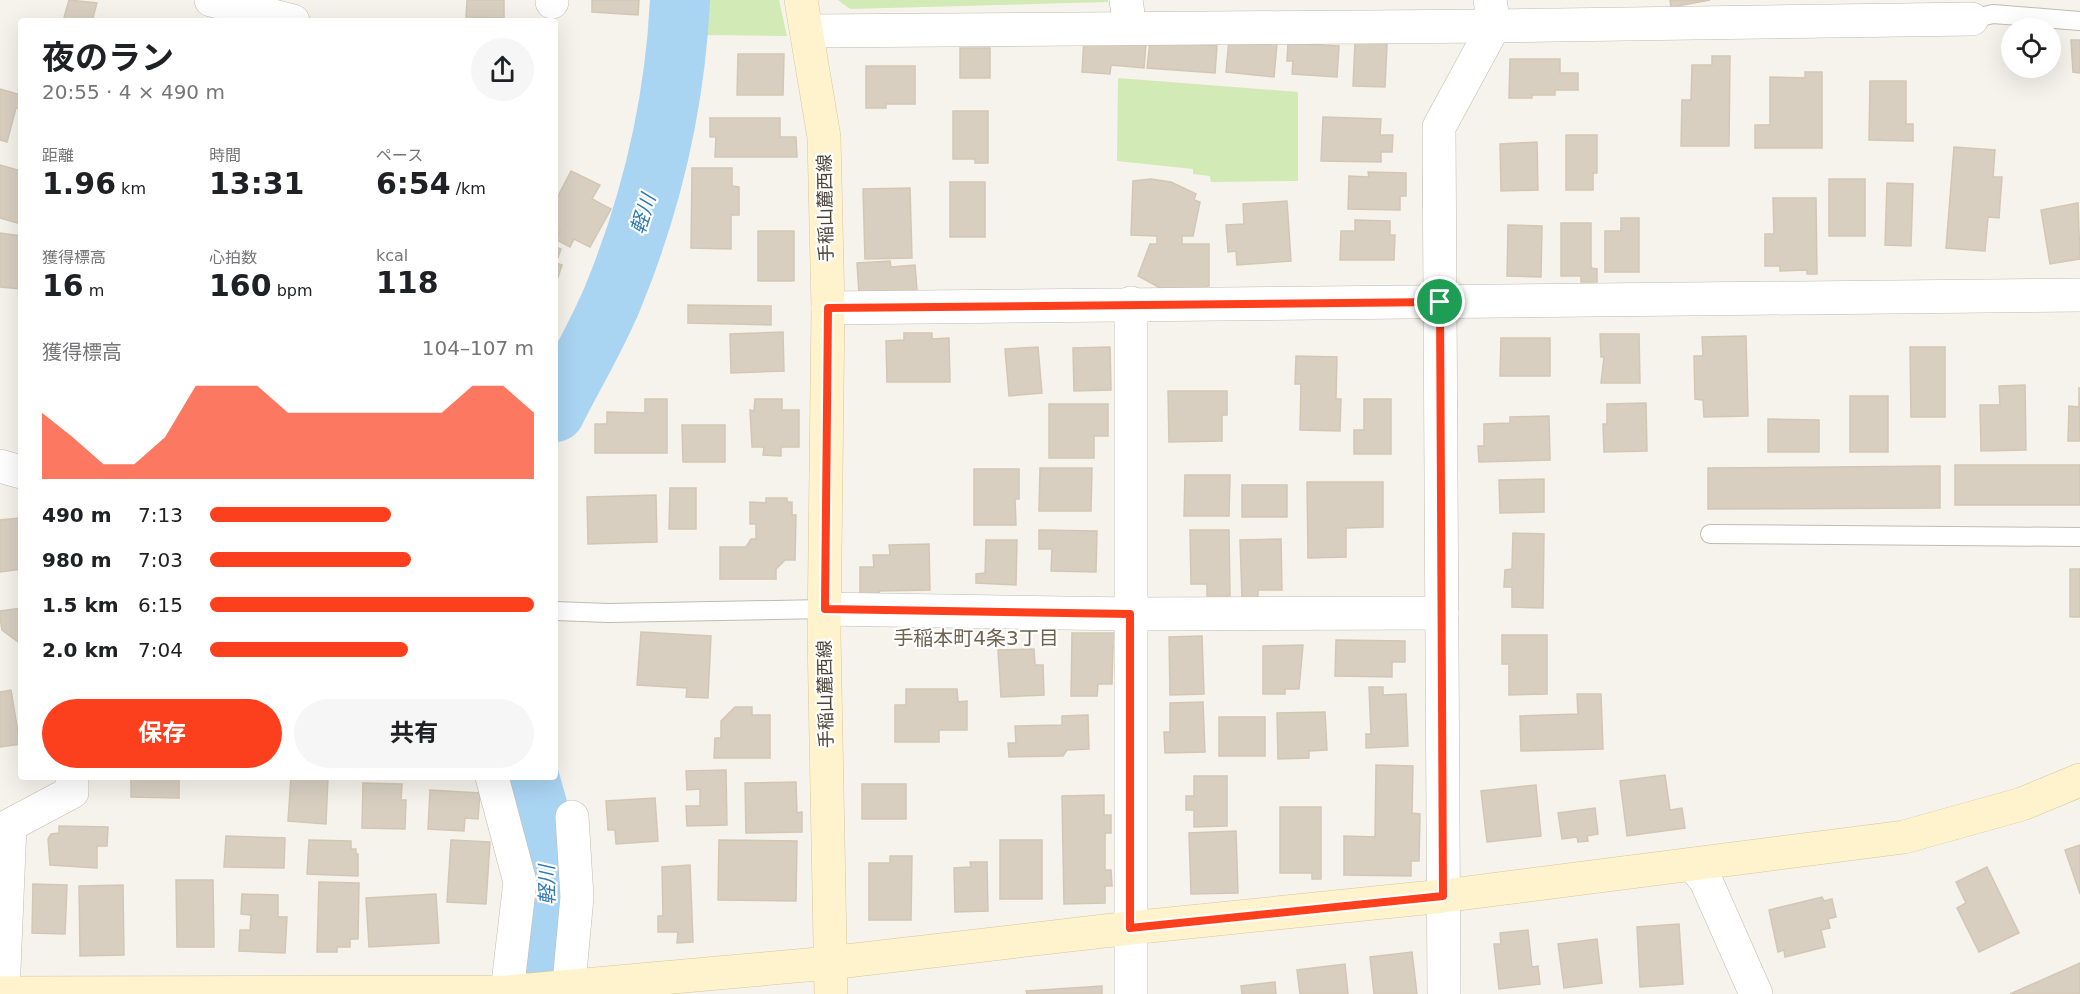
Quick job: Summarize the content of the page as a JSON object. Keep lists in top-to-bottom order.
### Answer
{
  "streets": {
    "street": ["手稲山麓西線"]
  },
  "districts": ["手稲本町4条3丁目"],
  "water": ["軽川"],
  "page": {
    "heading": ["夜のラン", "20:55 · 4 × 490 m"],
    "stats": [
      ["距離", "1.96 km"],
      ["時間", "13:31"],
      ["ペース", "6:54 /km"],
      ["獲得標高", "16 m"],
      ["心拍数", "160 bpm"],
      ["kcal", "118"]
    ],
    "chart": ["獲得標高", "104–107 m"],
    "list": [
      {
        "name": "490 m",
        "note": "7:13"
      },
      {
        "name": "980 m",
        "note": "7:03"
      },
      {
        "name": "1.5 km",
        "note": "6:15"
      },
      {
        "name": "2.0 km",
        "note": "7:04"
      }
    ],
    "buttons": ["保存", "共有"]
  }
}
